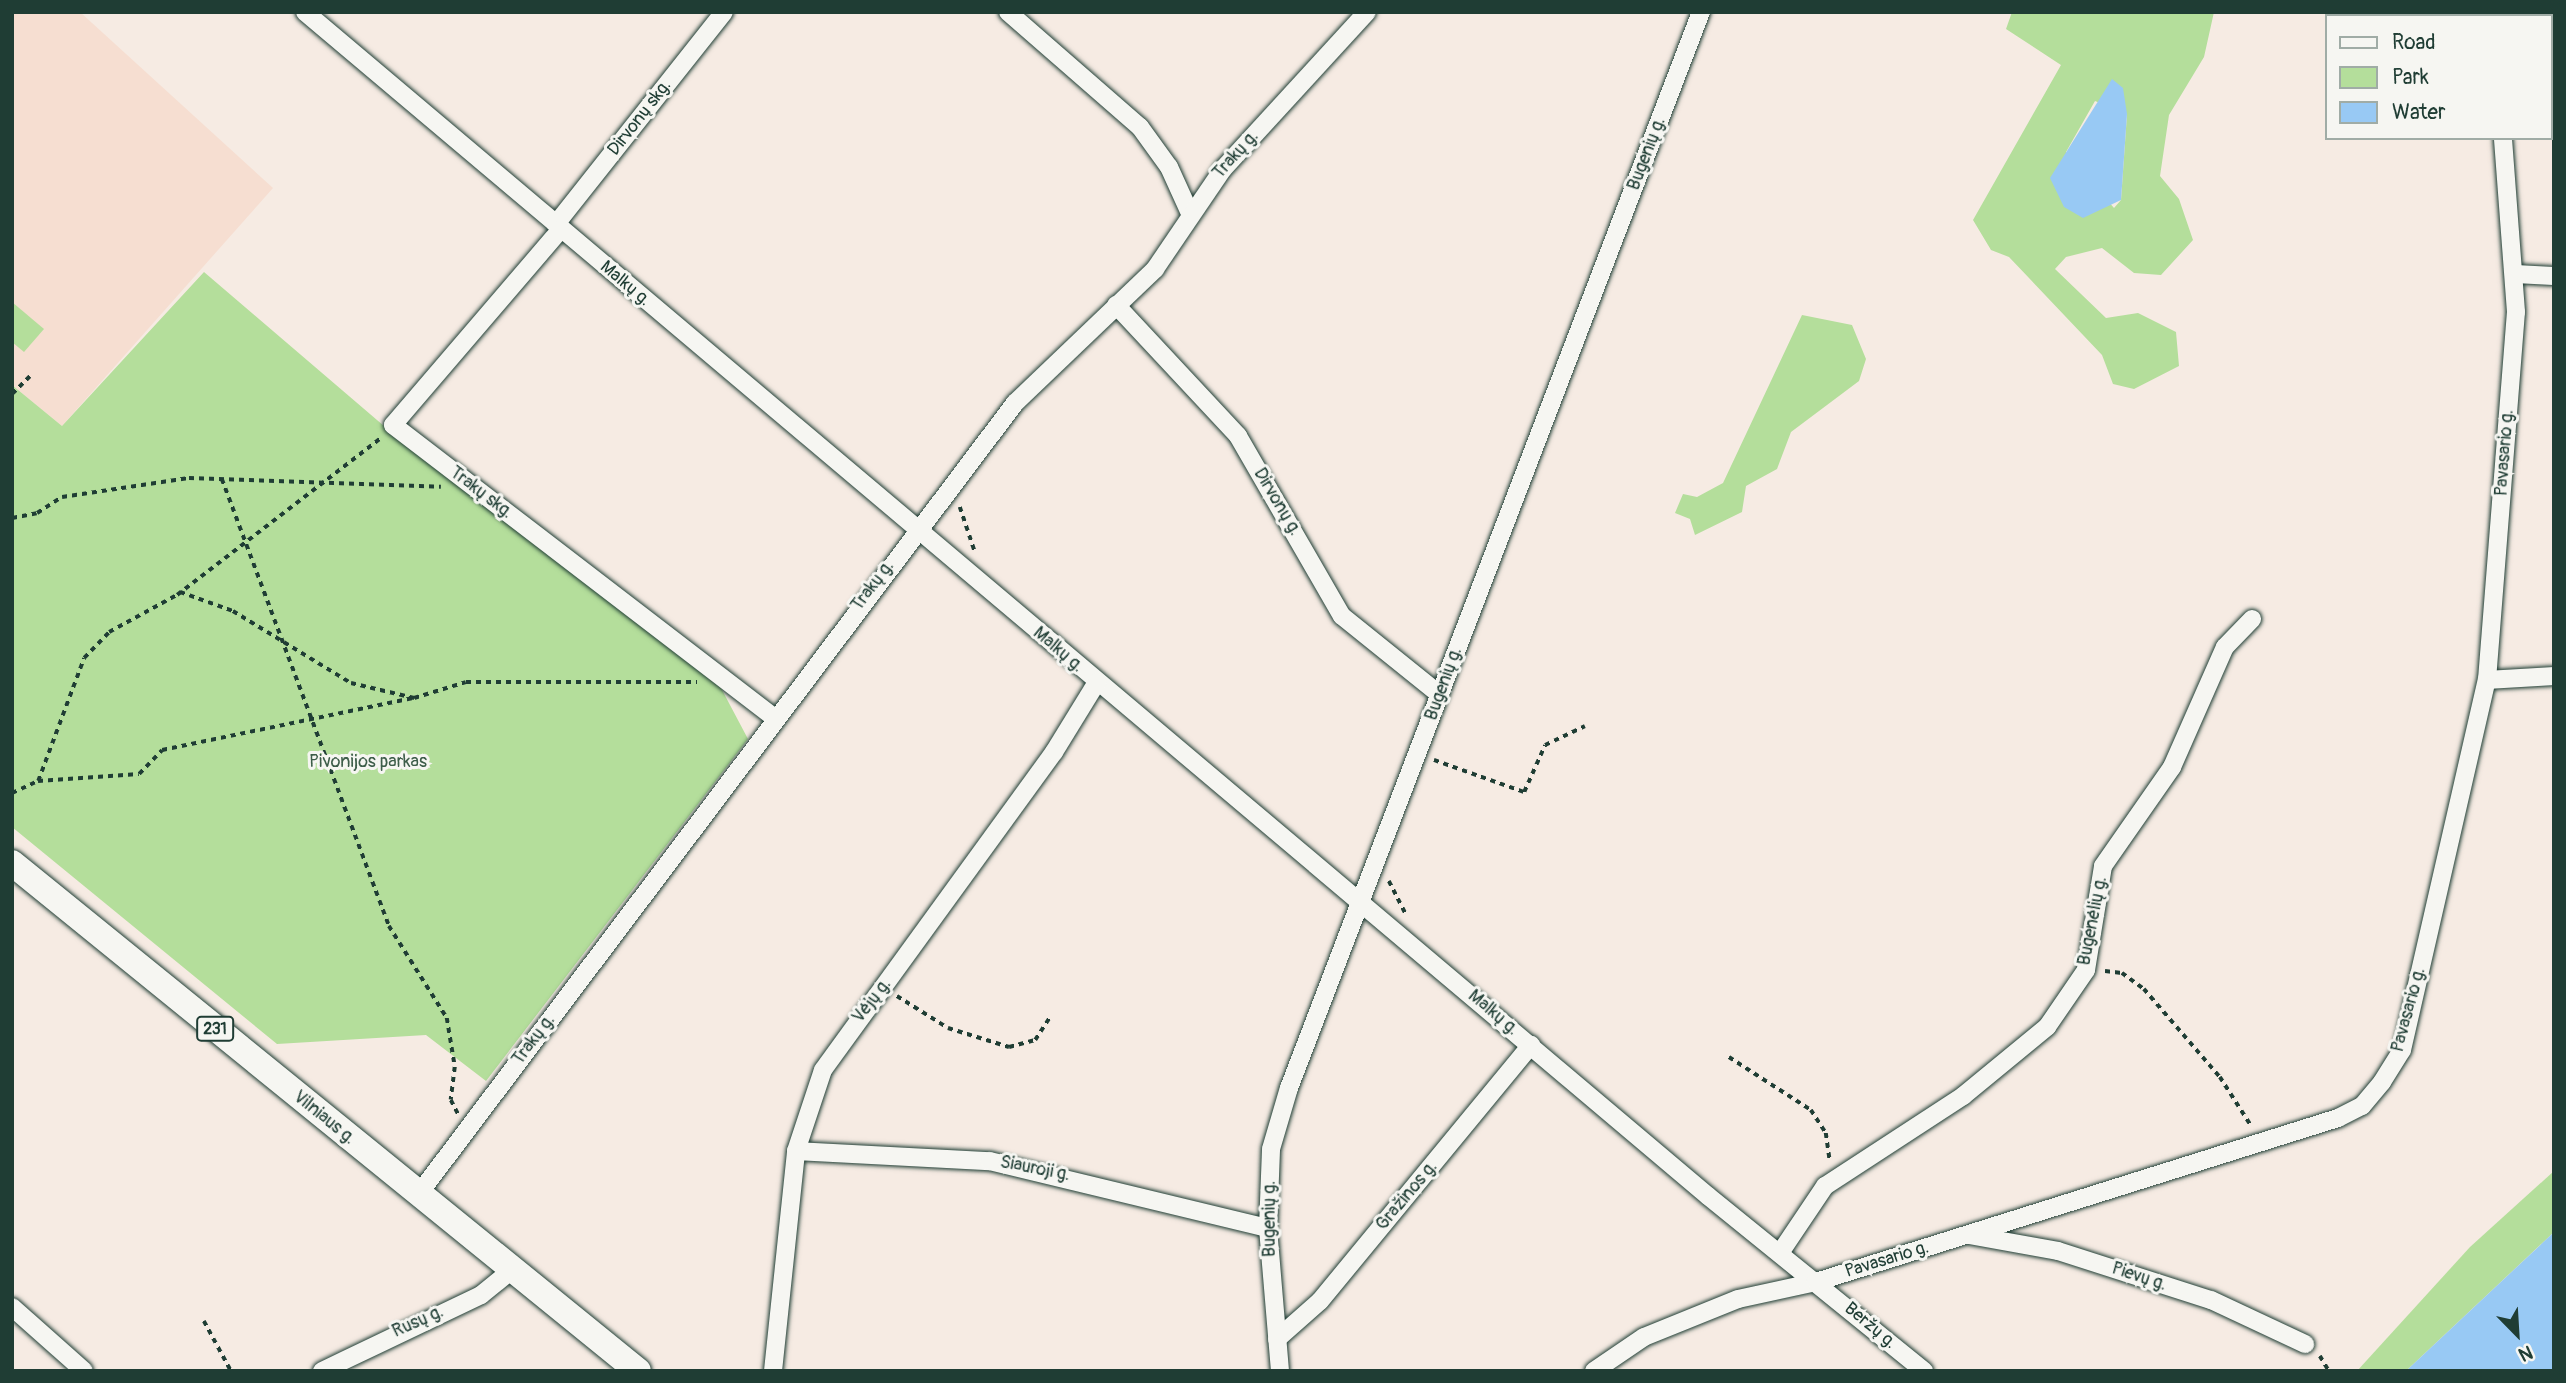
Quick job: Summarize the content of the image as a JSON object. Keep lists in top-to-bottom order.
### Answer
{
  "streets": {
    "main road": ["231", "Vilniaus g."],
    "street": [
      "Dirvonų skg.",
      "Bugenių g.",
      "Trakų g.",
      "Malkų g.",
      "Pavasario g.",
      "Trakų skg.",
      "Dirvonų g.",
      "Bugenėlių g.",
      "Vėjų g.",
      "Siauroji g.",
      "Gražinos g.",
      "Pievų g.",
      "Rusų g.",
      "Beržų g."
    ]
  },
  "crossings": [
    ["Dirvonų skg.", "Malkų g."],
    ["Bugenių g.", "Malkų g."],
    ["Bugenių g.", "Dirvonų g."],
    ["Bugenių g.", "Siauroji g."],
    ["Bugenių g.", "Gražinos g."],
    ["Trakų g.", "Malkų g."],
    ["Trakų g.", "Trakų skg."],
    ["Trakų g.", "Dirvonų g."],
    ["Trakų g.", "Vilniaus g."],
    ["Malkų g.", "Pavasario g."],
    ["Malkų g.", "Bugenėlių g."],
    ["Malkų g.", "Vėjų g."],
    ["Malkų g.", "Gražinos g."],
    ["Malkų g.", "Beržų g."],
    ["Pavasario g.", "Pievų g."],
    ["Pavasario g.", "Beržų g."],
    ["Vėjų g.", "Siauroji g."],
    ["Vilniaus g.", "Rusų g."]
  ],
  "parks": ["Pivonijos parkas"],
  "legend": ["Road", "Park", "Water"],
  "north": "bottom right"
}
